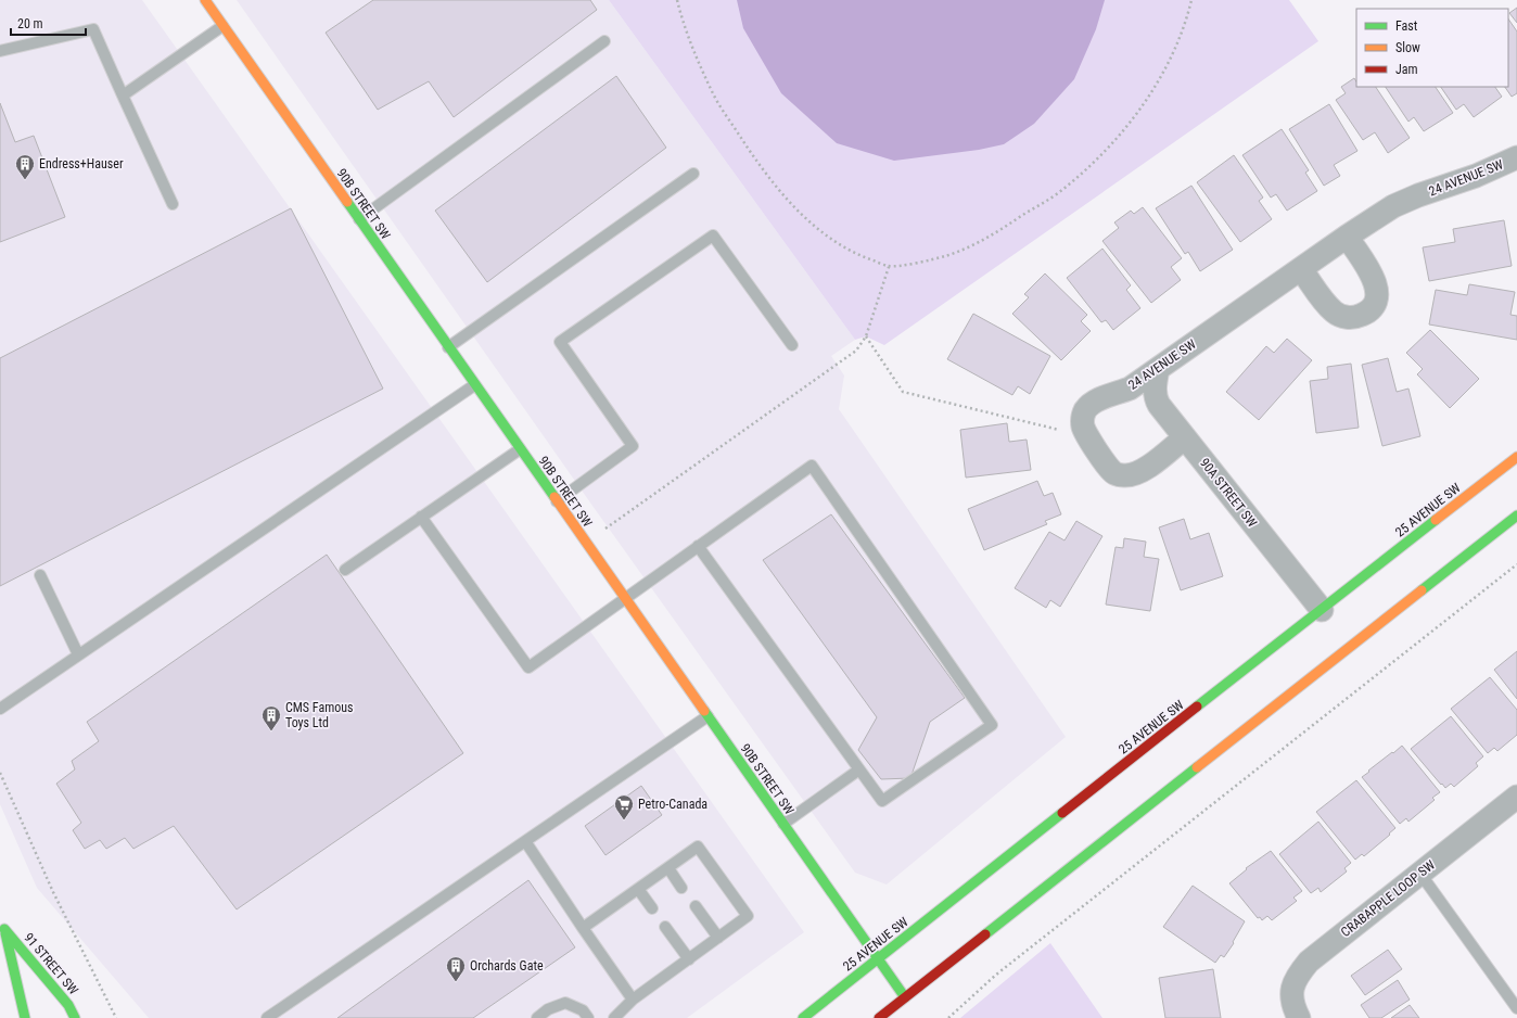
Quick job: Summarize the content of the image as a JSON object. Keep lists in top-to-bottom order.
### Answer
{
  "streets": {
    "main road": ["90B STREET SW", "25 AVENUE SW", "91 STREET SW"],
    "street": ["24 AVENUE SW", "90A STREET SW", "CRABAPPLE LOOP SW"]
  },
  "crossings": [
    ["24 AVENUE SW", "90A STREET SW"],
    ["90B STREET SW", "25 AVENUE SW"],
    ["90A STREET SW", "25 AVENUE SW"]
  ],
  "places": {
    "building": ["Endress+Hauser", "CMS Famous Toys Ltd", "Orchards Gate"],
    "supermarket": ["Petro-Canada"]
  },
  "legend": ["Fast", "Slow", "Jam"],
  "scale_bar": "20 m"
}
